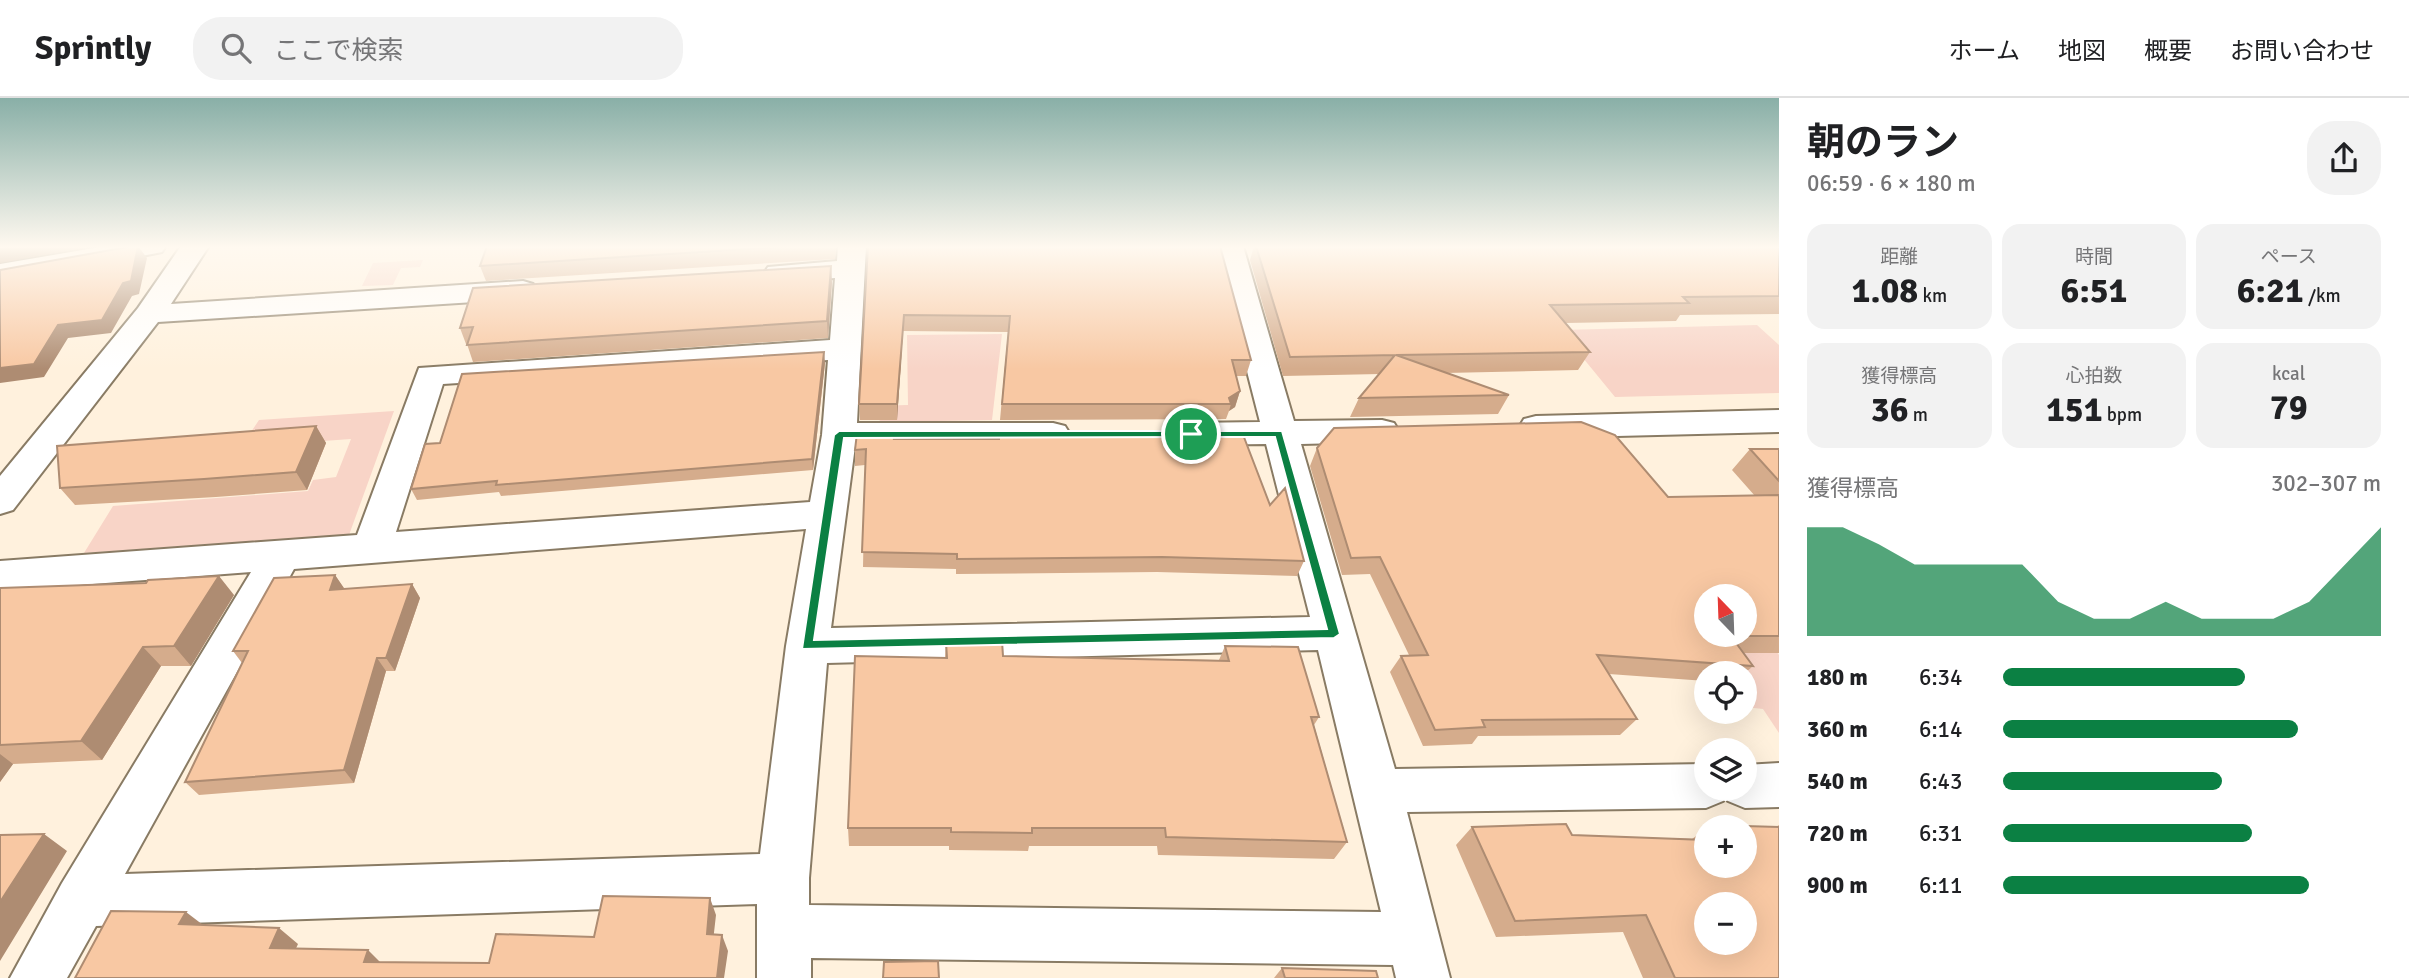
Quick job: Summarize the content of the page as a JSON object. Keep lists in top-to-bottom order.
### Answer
{
  "north": "top left",
  "page": {
    "header": "Sprintly",
    "search": "ここで検索",
    "nav": [
      "ホーム",
      "地図",
      "概要",
      "お問い合わせ"
    ],
    "heading": ["朝のラン", "06:59 · 6 × 180 m"],
    "stats": [
      ["距離", "1.08 km"],
      ["時間", "6:51"],
      ["ペース", "6:21 /km"],
      ["獲得標高", "36 m"],
      ["心拍数", "151 bpm"],
      ["kcal", "79"]
    ],
    "chart": ["獲得標高", "302–307 m"],
    "map_buttons": ["+", "−"],
    "list": [
      {
        "name": "180 m",
        "note": "6:34"
      },
      {
        "name": "360 m",
        "note": "6:14"
      },
      {
        "name": "540 m",
        "note": "6:43"
      },
      {
        "name": "720 m",
        "note": "6:31"
      },
      {
        "name": "900 m",
        "note": "6:11"
      }
    ]
  }
}
